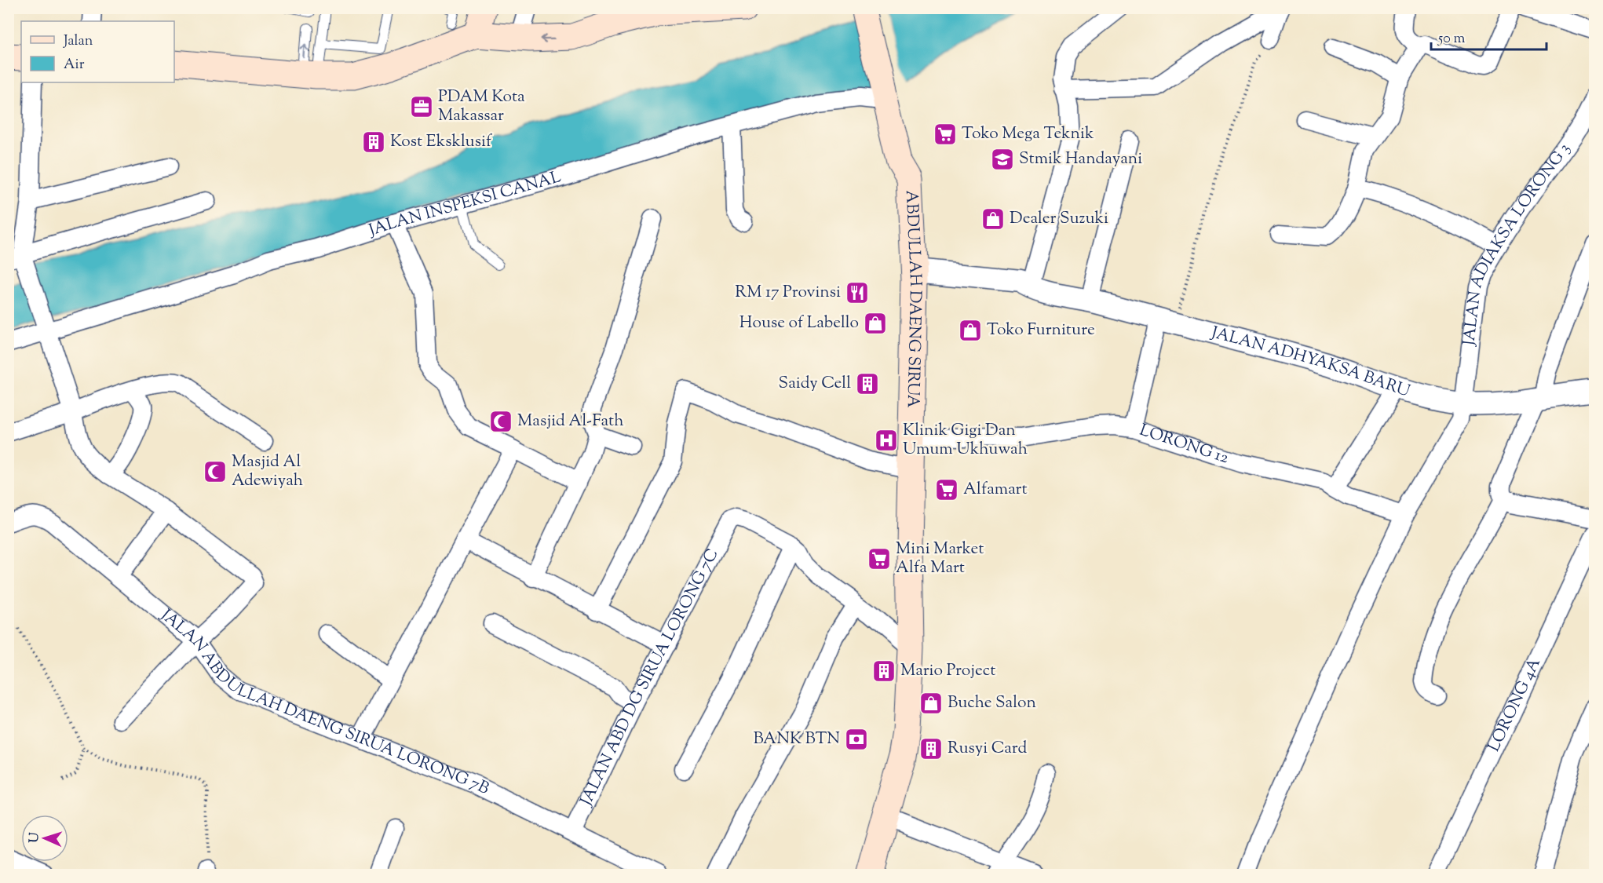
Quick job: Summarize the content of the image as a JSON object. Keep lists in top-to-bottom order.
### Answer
{
  "streets": {
    "main road": ["ABDULLAH DAENG SIRUA"],
    "street": [
      "JALAN INSPEKSI CANAL",
      "JALAN ADIAKSA LORONG 3",
      "JALAN ADHYAKSA BARU",
      "LORONG 12",
      "JALAN ABD DG SIRUA LORONG 7C",
      "JALAN ABDULLAH DAENG SIRUA LORONG 7B",
      "LORONG 4A"
    ]
  },
  "crossings": [
    ["JALAN INSPEKSI CANAL", "ABDULLAH DAENG SIRUA"],
    ["JALAN ADIAKSA LORONG 3", "JALAN ADHYAKSA BARU"],
    ["JALAN ADIAKSA LORONG 3", "LORONG 12"],
    ["ABDULLAH DAENG SIRUA", "JALAN ADHYAKSA BARU"],
    ["ABDULLAH DAENG SIRUA", "LORONG 12"],
    ["JALAN ABD DG SIRUA LORONG 7C", "JALAN ABDULLAH DAENG SIRUA LORONG 7B"]
  ],
  "places": {
    "office": ["PDAM Kota Makassar"],
    "supermarket": ["Toko Mega Teknik", "Alfamart", "Mini Market Alfa Mart"],
    "building": [
      "Kost Eksklusif",
      "Saidy Cell",
      "Mario Project",
      "Rusyi Card"
    ],
    "school or university": ["Stmik Handayani"],
    "shop": [
      "Dealer Suzuki",
      "House of Labello",
      "Toko Furniture",
      "Buche Salon"
    ],
    "restaurant": ["RM 17 Provinsi"],
    "mosque": ["Masjid Al-Fath", "Masjid Al Adewiyah"],
    "hospital": ["Klinik Gigi Dan Umum Ukhuwah"],
    "bank": ["BANK BTN"]
  },
  "legend": ["Jalan", "Air"],
  "scale_bar": "50 m",
  "north": "left"
}
